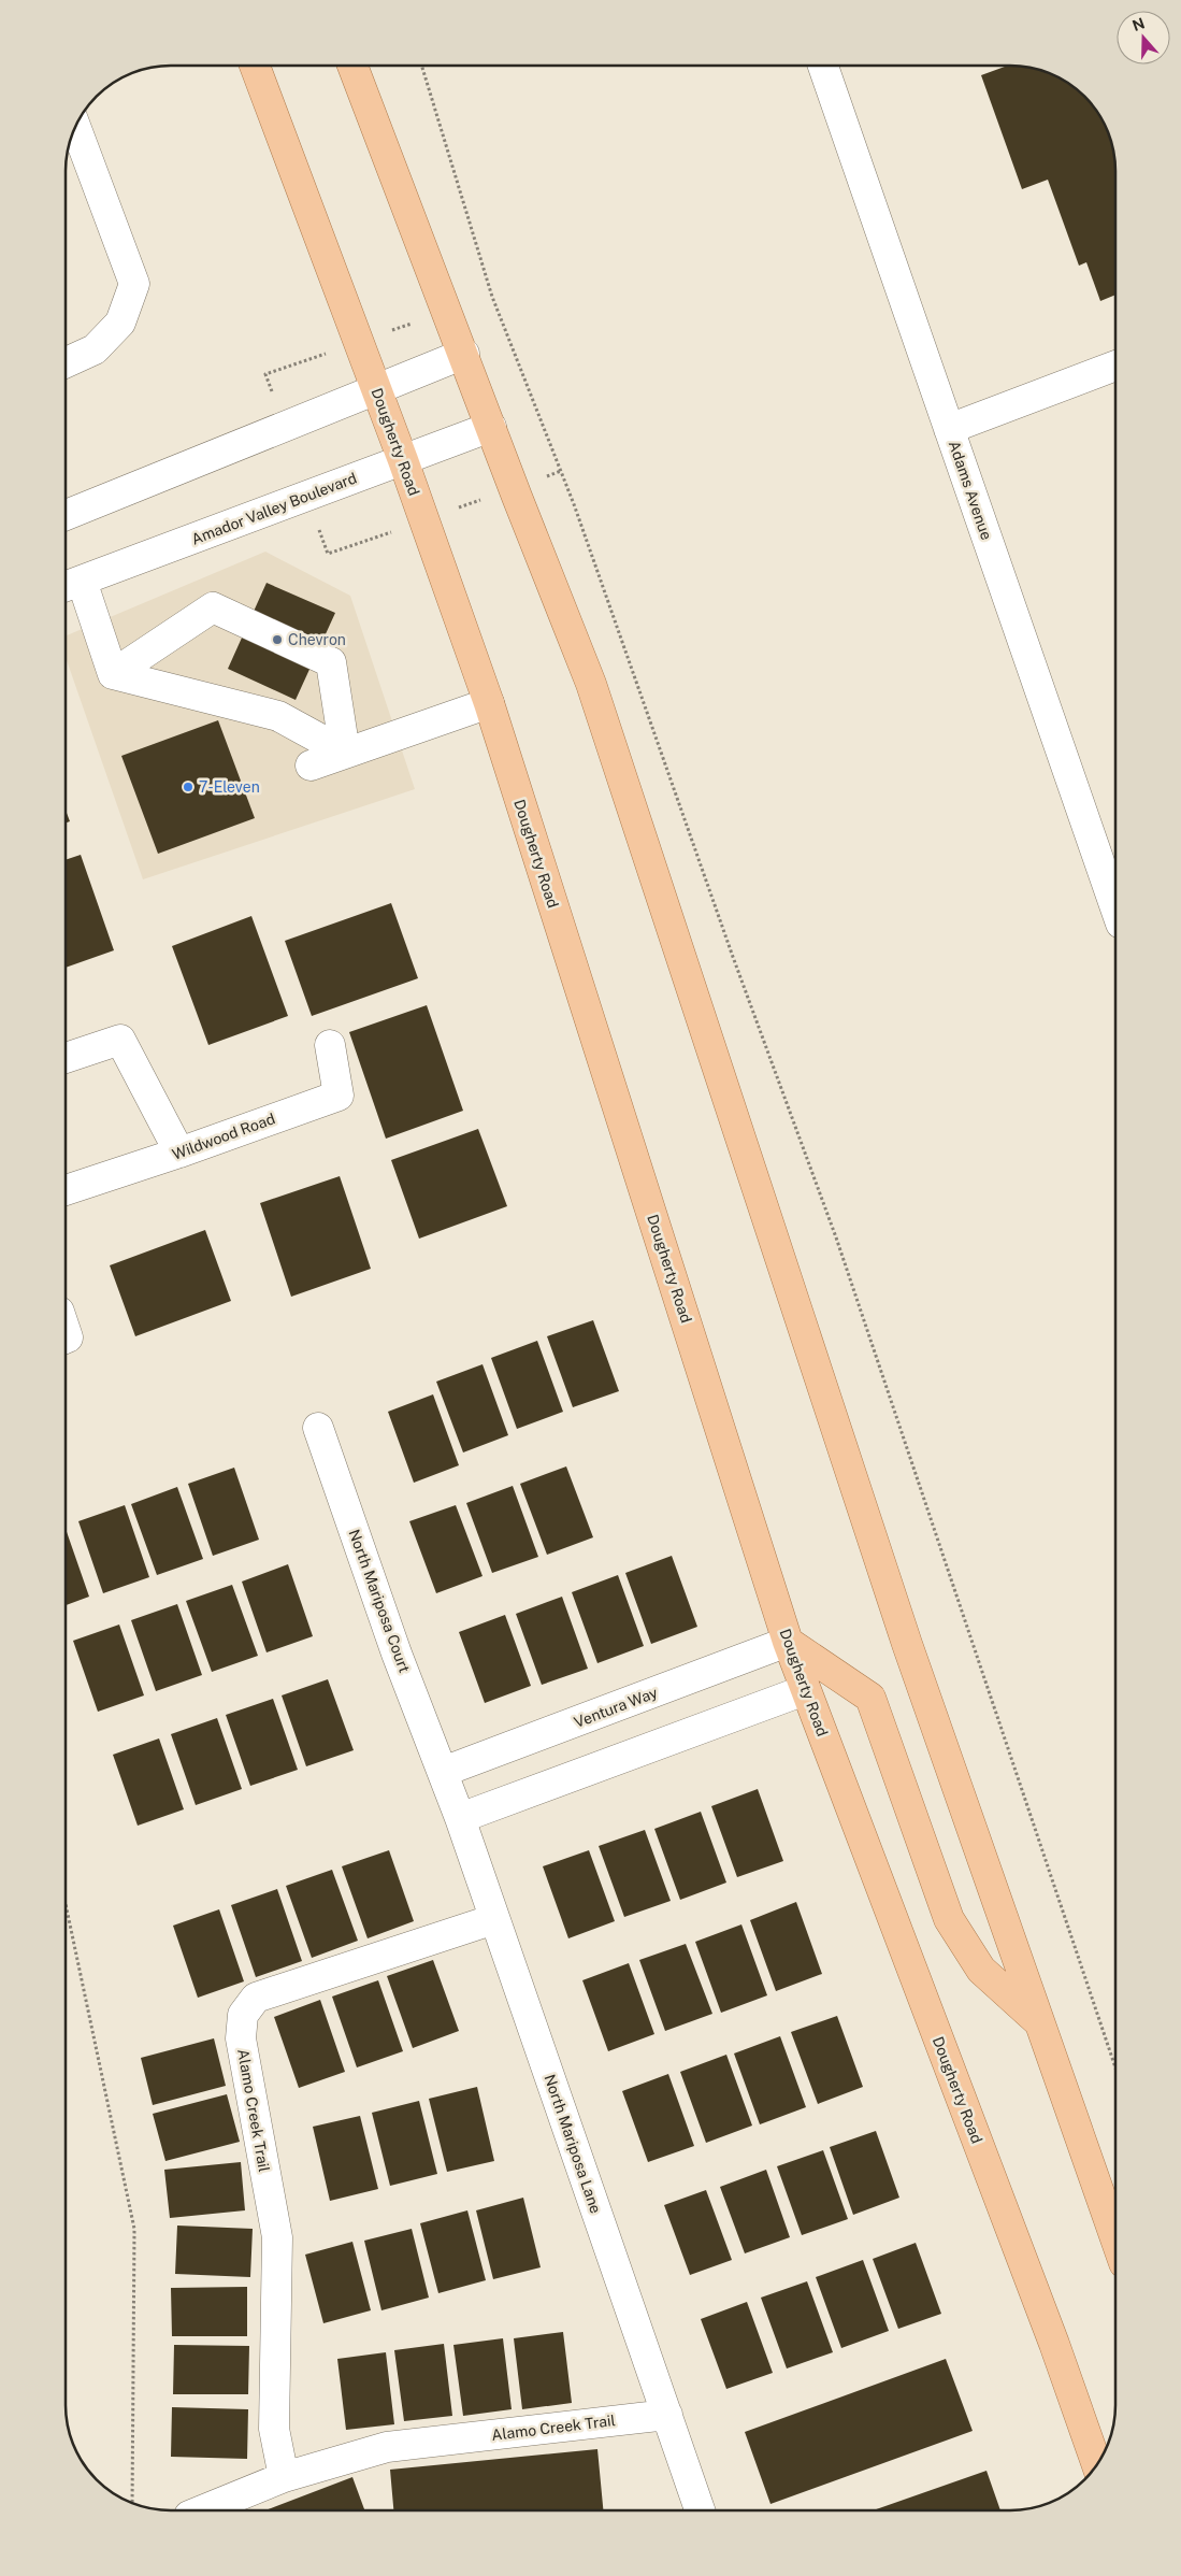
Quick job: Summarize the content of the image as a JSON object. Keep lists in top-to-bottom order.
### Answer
{
  "streets": {
    "main road": ["Dougherty Road"],
    "street": [
      "Adams Avenue",
      "Amador Valley Boulevard",
      "Wildwood Road",
      "North Mariposa Court",
      "Ventura Way",
      "Alamo Creek Trail",
      "North Mariposa Lane"
    ]
  },
  "crossings": [
    ["Dougherty Road", "Amador Valley Boulevard"],
    ["Dougherty Road", "Ventura Way"],
    ["North Mariposa Court", "Ventura Way"],
    ["North Mariposa Court", "North Mariposa Lane"],
    ["Ventura Way", "North Mariposa Lane"],
    ["Alamo Creek Trail", "North Mariposa Lane"]
  ],
  "places": ["Chevron", "7-Eleven"],
  "north": "top"
}
